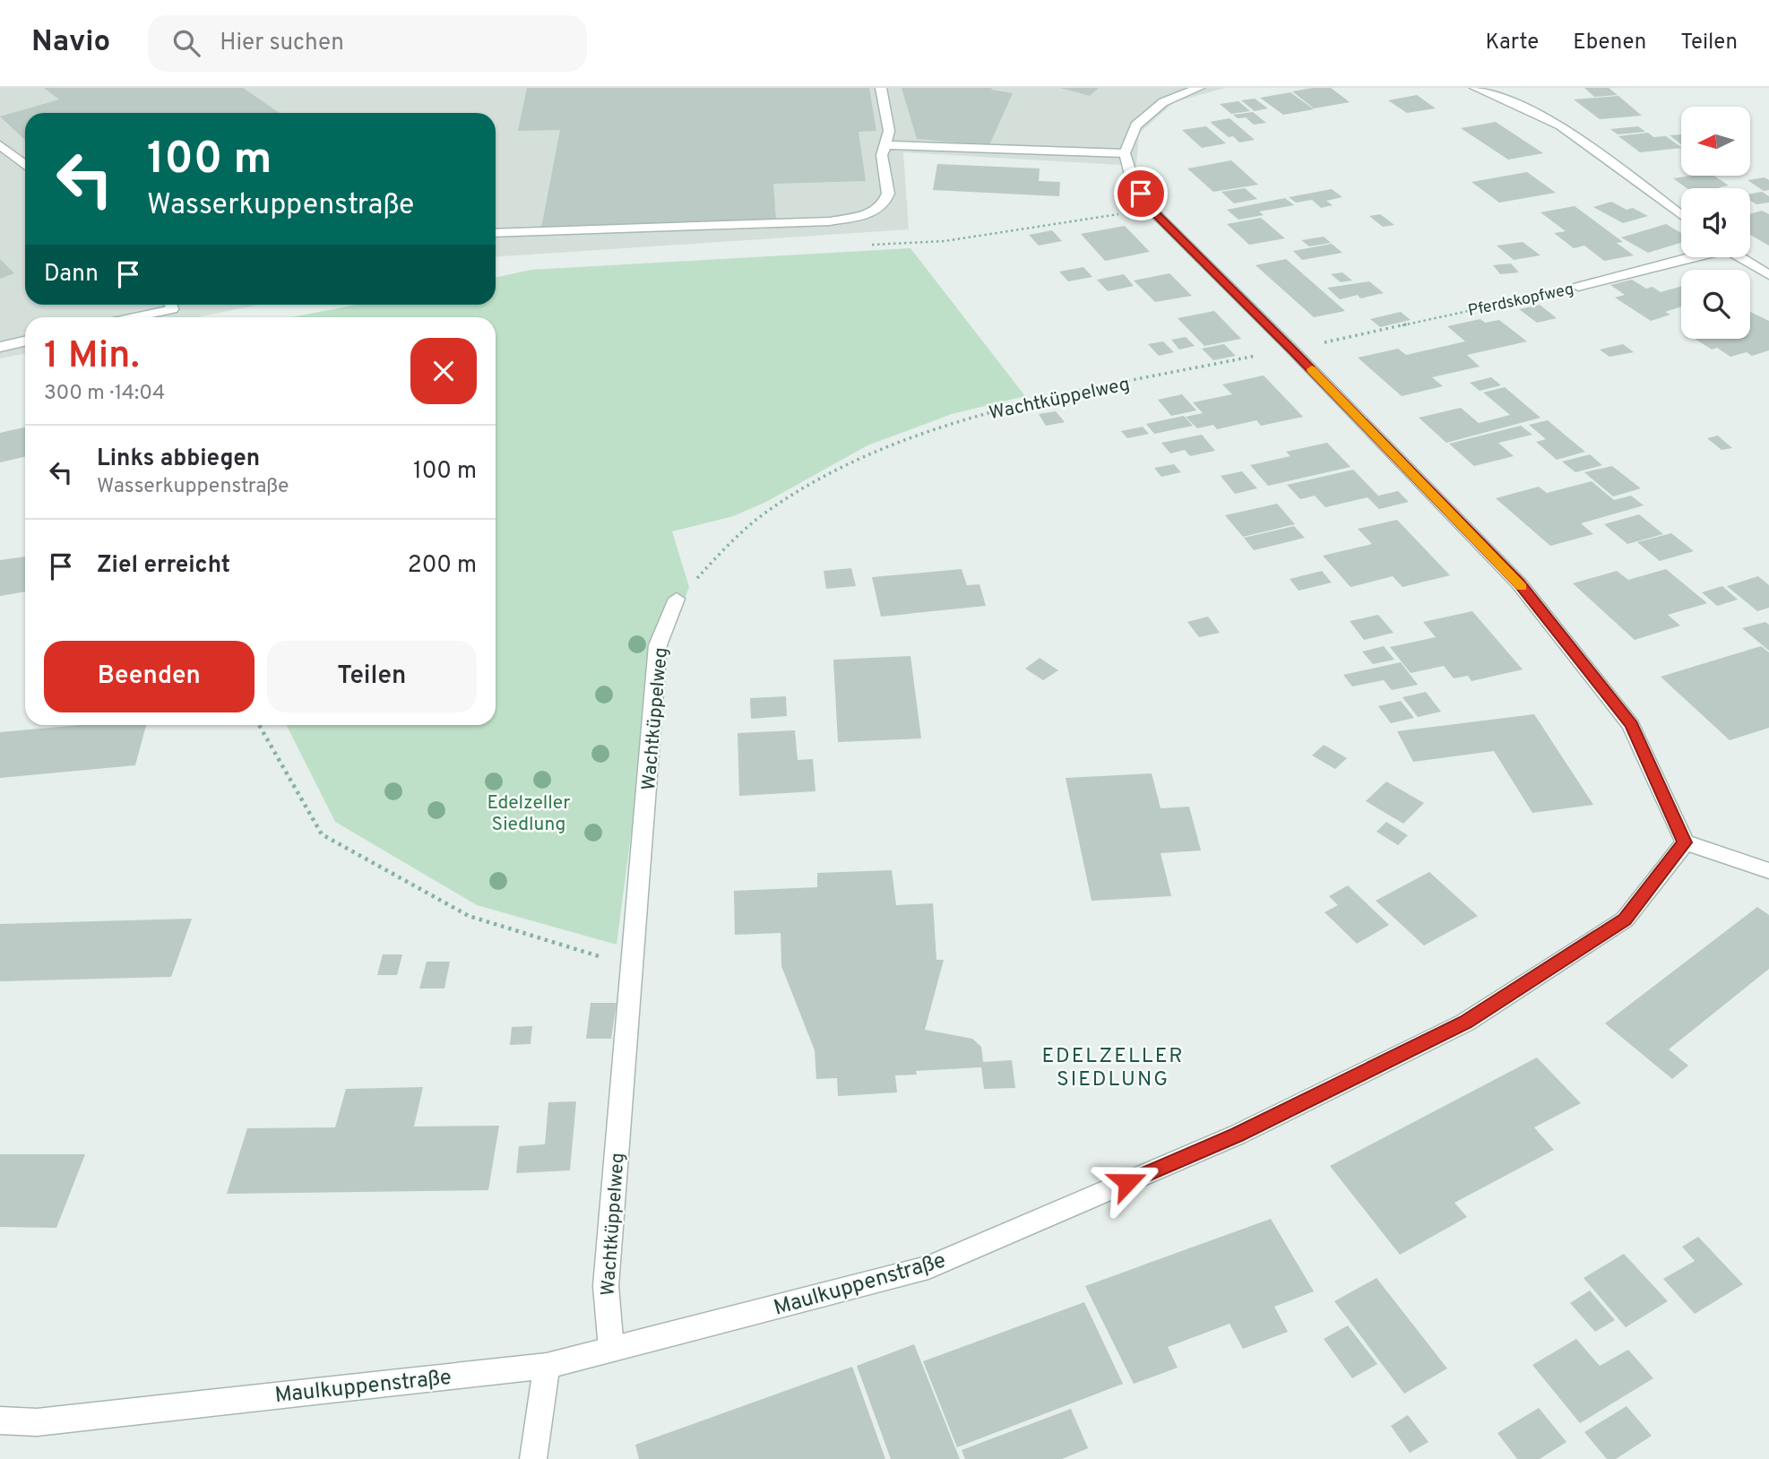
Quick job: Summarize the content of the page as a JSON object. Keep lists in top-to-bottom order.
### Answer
{
  "streets": {
    "street": ["Pferdskopfweg", "Wachtküppelweg", "Maulkuppenstraße"]
  },
  "crossings": [
    ["Wachtküppelweg", "Maulkuppenstraße"]
  ],
  "districts": ["EDELZELLER SIEDLUNG"],
  "parks": ["Edelzeller Siedlung"],
  "north": "left",
  "page": {
    "header": "Navio",
    "search": "Hier suchen",
    "nav": ["Karte", "Ebenen", "Teilen"],
    "turn": ["100 m", "Wasserkuppenstraße"],
    "then": "Dann",
    "heading": ["1 Min.", "300 m · 14:04"],
    "list": [
      {
        "name": "Links abbiegen",
        "note": "Wasserkuppenstraße",
        "value": "100 m"
      },
      {
        "name": "Ziel erreicht",
        "value": "200 m"
      }
    ],
    "buttons": ["Beenden", "Teilen"]
  }
}
